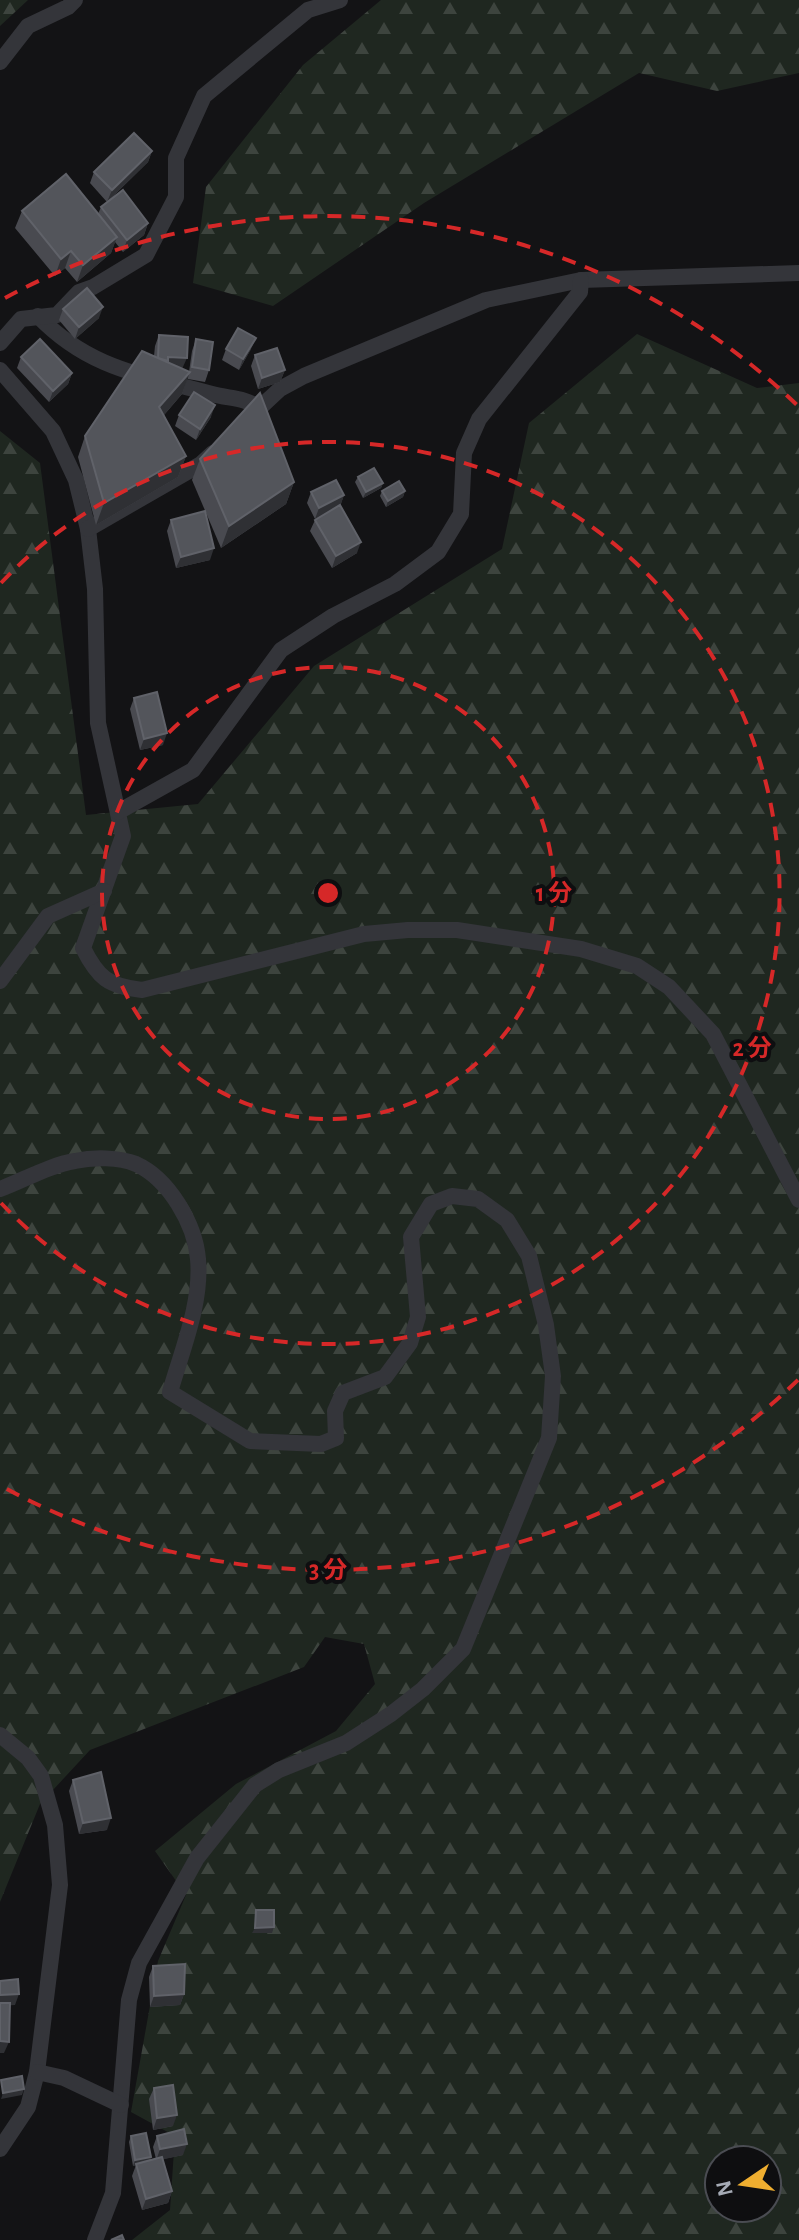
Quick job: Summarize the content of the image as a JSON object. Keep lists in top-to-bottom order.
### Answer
{
  "north": "left",
  "rings": ["1 分", "2 分", "3 分"]
}
